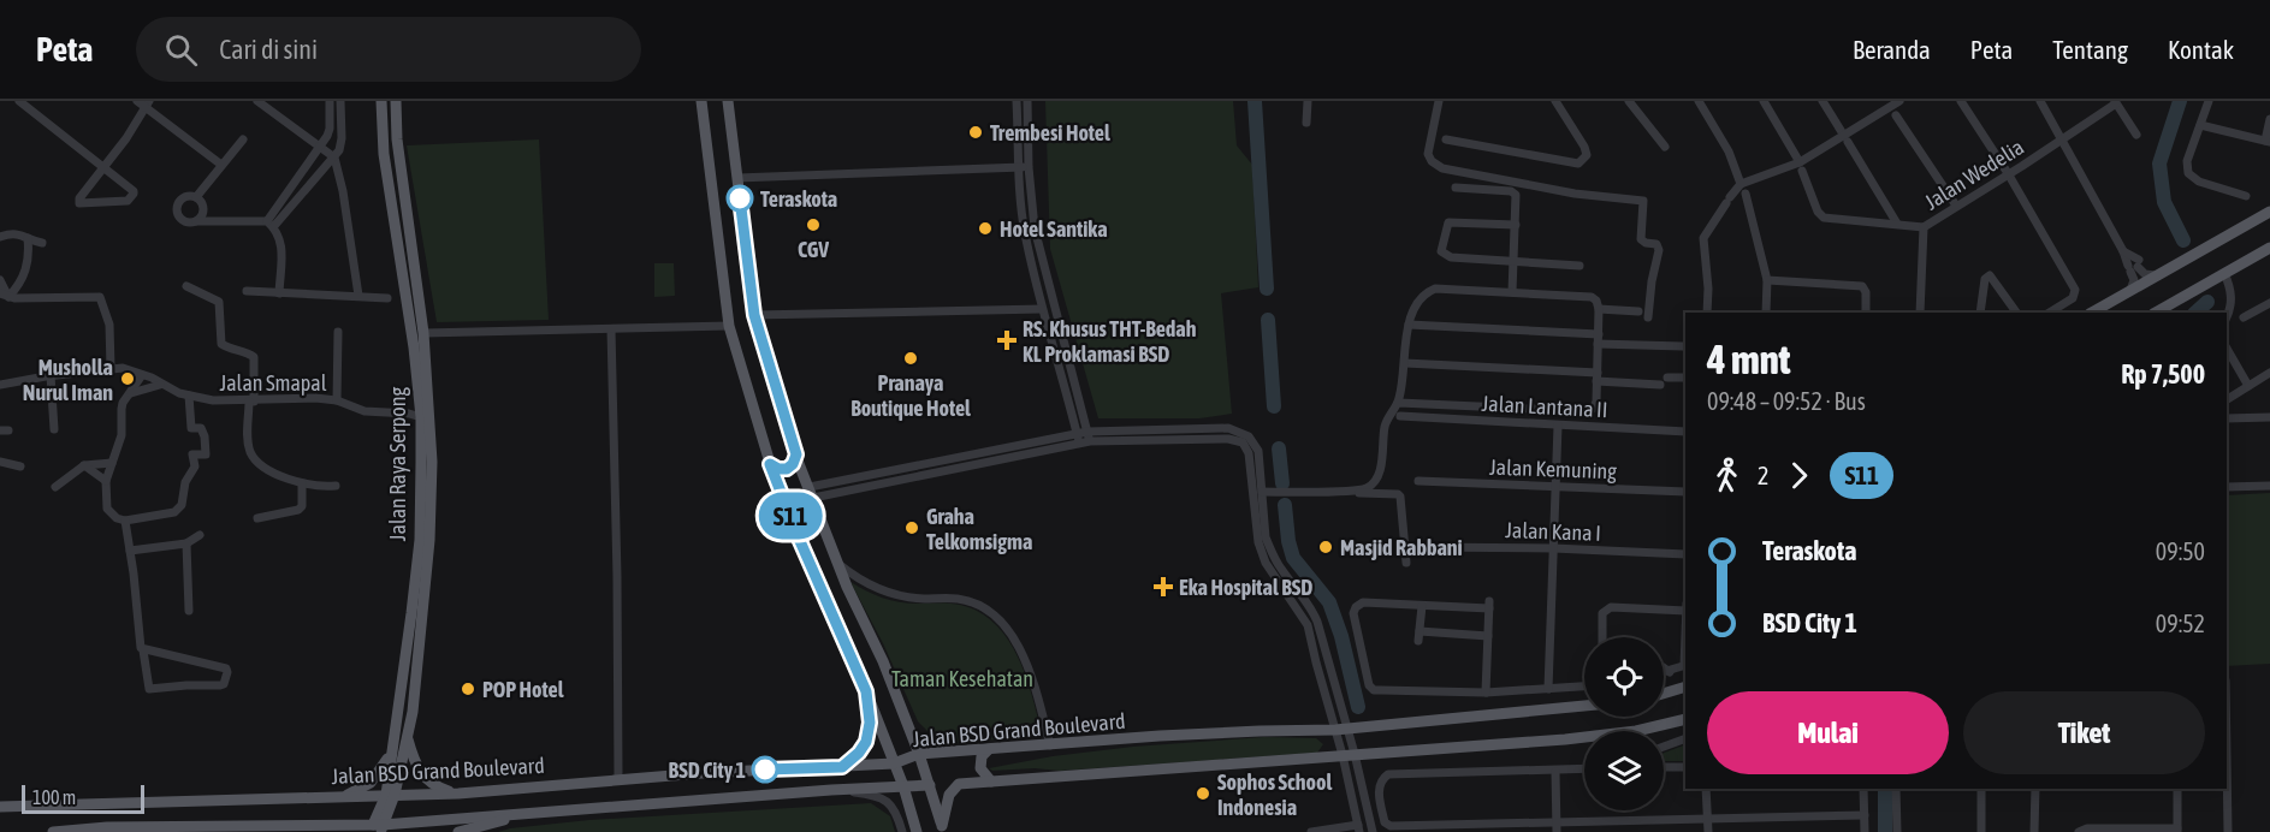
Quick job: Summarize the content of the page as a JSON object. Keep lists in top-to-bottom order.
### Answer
{
  "streets": {
    "main road": ["Jalan Raya Serpong", "Jalan BSD Grand Boulevard"],
    "street": [
      "Jalan Wedelia",
      "Jalan Smapal",
      "Jalan Lantana II",
      "Jalan Kemuning",
      "Jalan Kana I"
    ]
  },
  "crossings": [
    ["Jalan Smapal", "Jalan Raya Serpong"],
    ["Jalan Raya Serpong", "Jalan BSD Grand Boulevard"]
  ],
  "parks": ["Taman Kesehatan"],
  "places": {
    "other": [
      "Trembesi Hotel",
      "Teraskota",
      "CGV",
      "Hotel Santika",
      "Pranaya Boutique Hotel",
      "Musholla Nurul Iman",
      "Graha Telkomsigma",
      "Masjid Rabbani",
      "POP Hotel",
      "BSD City 1",
      "Sophos School Indonesia"
    ],
    "health": ["RS. Khusus THT-Bedah KL Proklamasi BSD", "Eka Hospital BSD"]
  },
  "lines": ["bus line S11"],
  "scale_bar": "100 m",
  "page": {
    "header": "Peta",
    "search": "Cari di sini",
    "nav": [
      "Beranda",
      "Peta",
      "Tentang",
      "Kontak"
    ],
    "on_map": "S11",
    "heading": ["4 mnt", "09:48 – 09:52 · Bus", "Rp 7,500"],
    "legs": ["2", "S11"],
    "list": [
      {
        "name": "Teraskota",
        "value": "09:50"
      },
      {
        "name": "BSD City 1",
        "value": "09:52"
      }
    ],
    "buttons": ["Mulai", "Tiket"],
    "scale": "100 m"
  }
}
